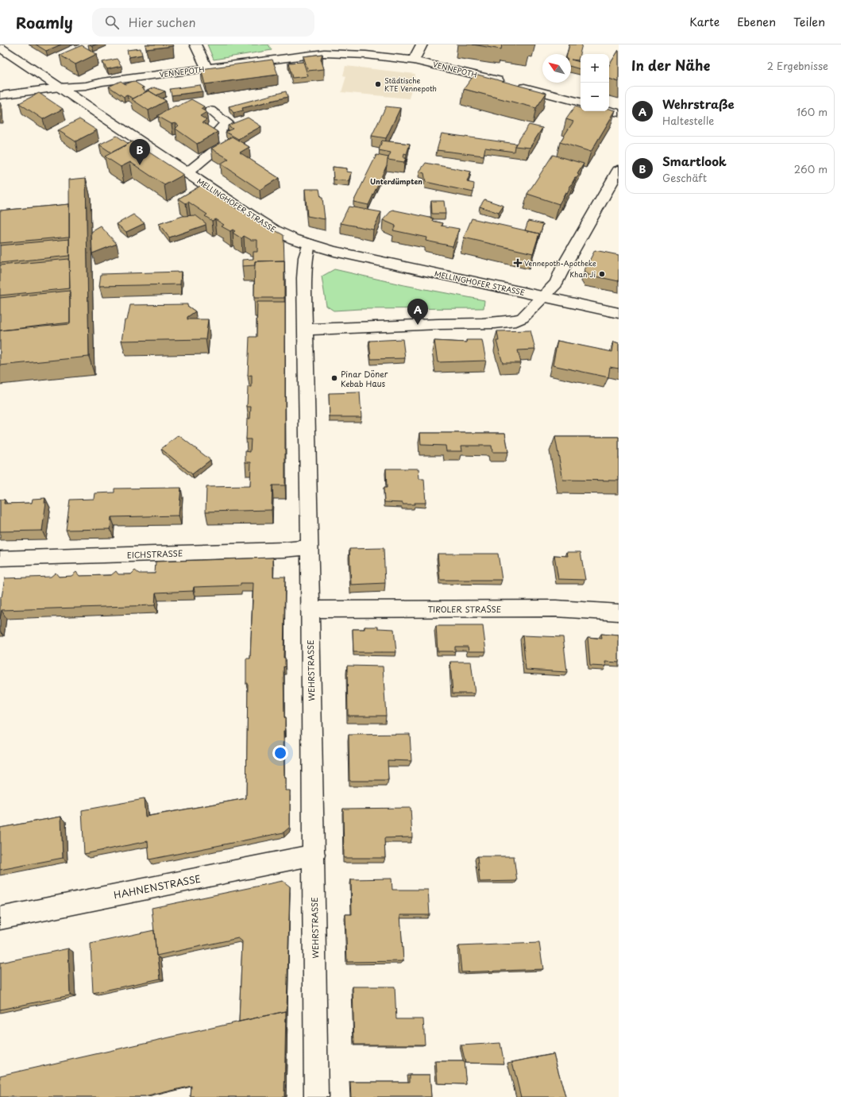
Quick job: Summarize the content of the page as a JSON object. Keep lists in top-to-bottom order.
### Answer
{
  "streets": {
    "street": [
      "VENNEPOTH",
      "MELLINGHOFER STRASSE",
      "EICHSTRASSE",
      "TIROLER STRASSE",
      "WEHRSTRASSE",
      "HAHNENSTRASSE"
    ]
  },
  "crossings": [
    ["VENNEPOTH", "MELLINGHOFER STRASSE"],
    ["MELLINGHOFER STRASSE", "WEHRSTRASSE"],
    ["EICHSTRASSE", "WEHRSTRASSE"],
    ["TIROLER STRASSE", "WEHRSTRASSE"],
    ["WEHRSTRASSE", "HAHNENSTRASSE"]
  ],
  "districts": ["Unterdümpten"],
  "places": {
    "other": ["Städtische KTE Vennepoth", "Khan Ji", "Pinar Döner Kebab Haus"],
    "health": ["Vennepoth-Apotheke"]
  },
  "north": "top left",
  "page": {
    "header": "Roamly",
    "search": "Hier suchen",
    "nav": ["Karte", "Ebenen", "Teilen"],
    "heading": ["In der Nähe", "2 Ergebnisse"],
    "map_buttons": ["+", "−"],
    "list": [
      {
        "mark": "A",
        "name": "Wehrstraße",
        "note": "Haltestelle",
        "value": "160 m"
      },
      {
        "mark": "B",
        "name": "Smartlook",
        "note": "Geschäft",
        "value": "260 m"
      }
    ],
    "pins": ["B", "A"]
  }
}
